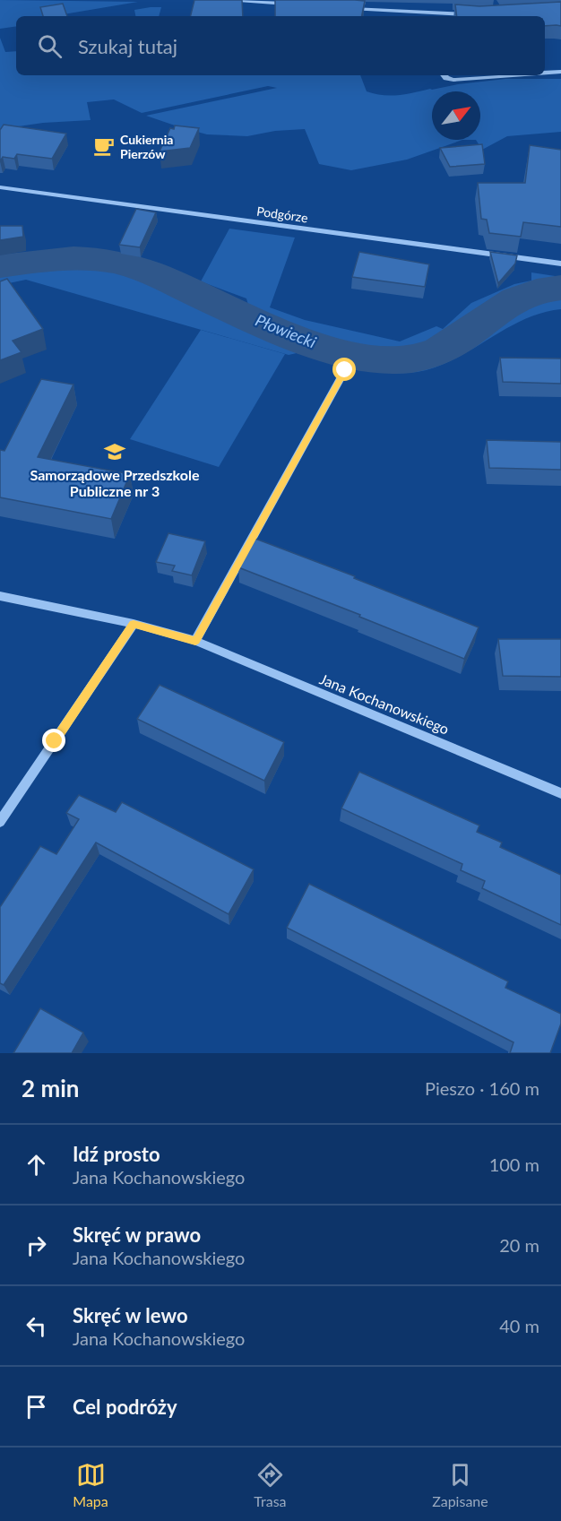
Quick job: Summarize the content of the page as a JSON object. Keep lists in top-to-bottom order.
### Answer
{
  "streets": {
    "street": ["Podgórze", "Jana Kochanowskiego"]
  },
  "water": ["Płowiecki"],
  "places": {
    "cafe": ["Cukiernia Pierzów"],
    "school or university": ["Samorządowe Przedszkole Publiczne nr 3"]
  },
  "north": "top right",
  "page": {
    "search": "Szukaj tutaj",
    "heading": ["2 min", "Pieszo · 160 m"],
    "list": [
      ["Idź prosto", "Jana Kochanowskiego", "100 m"],
      ["Skręć w prawo", "Jana Kochanowskiego", "20 m"],
      ["Skręć w lewo", "Jana Kochanowskiego", "40 m"],
      "Cel podróży"
    ],
    "nav": ["Mapa", "Trasa", "Zapisane"]
  }
}
